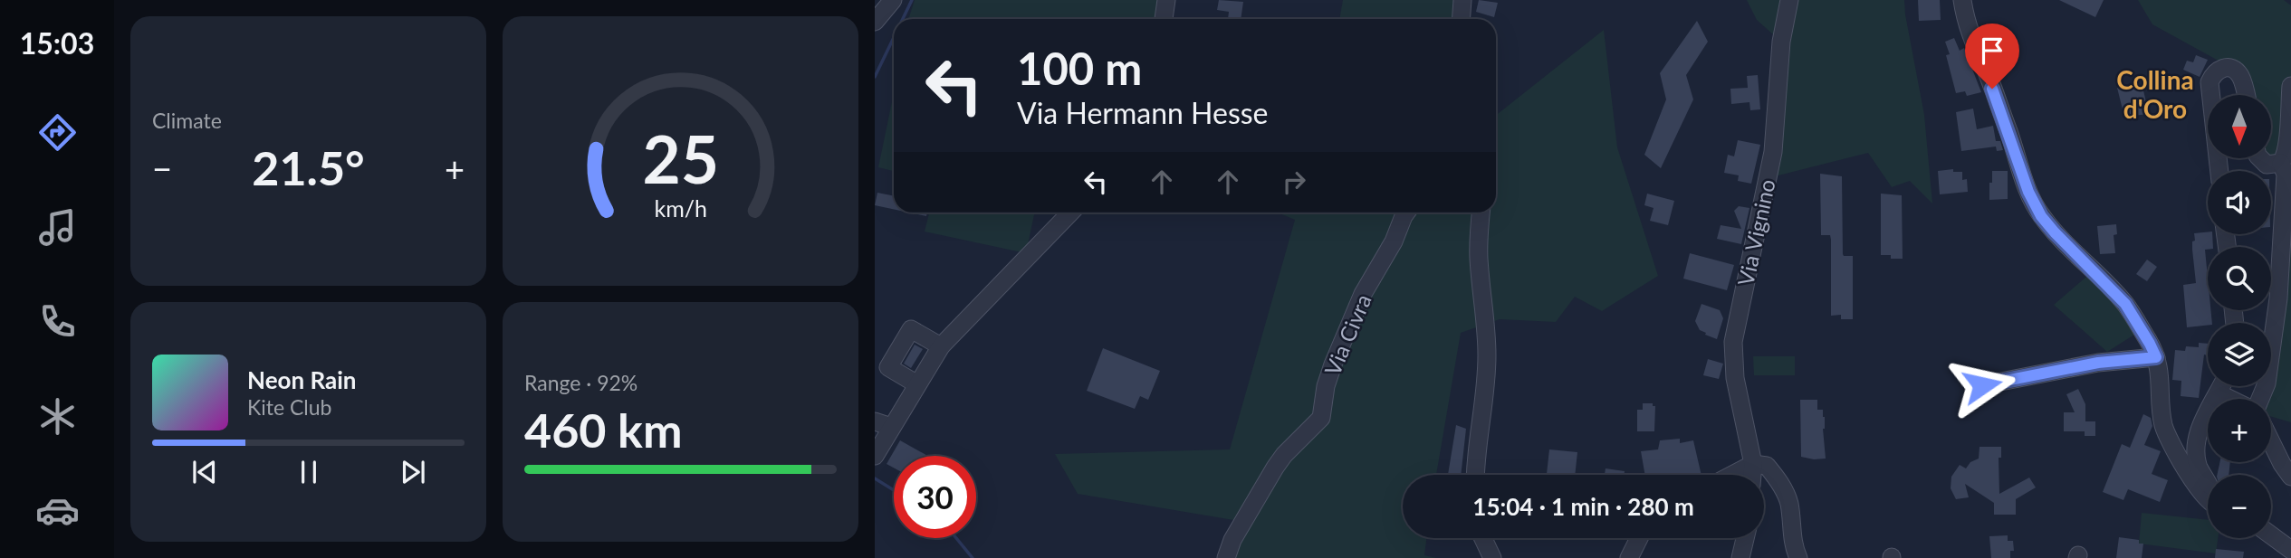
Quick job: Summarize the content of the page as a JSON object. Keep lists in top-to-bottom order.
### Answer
{
  "streets": {
    "street": ["Via Vignino", "Via Civra"]
  },
  "districts": ["Collina d'Oro"],
  "north": "bottom",
  "page": {
    "tabs": "15:03",
    "tile": [
      "Climate",
      ["Range · 92%", "460 km"]
    ],
    "turn": ["100 m", "Via Hermann Hesse"],
    "map_buttons": ["+", "−"],
    "heat": ["−", "21.5°", "+"],
    "song": ["Neon Rain", "Kite Club"],
    "limit": "30",
    "trip": "15:04 · 1 min · 280 m",
    "gauge": ["25", "km/h"]
  }
}
